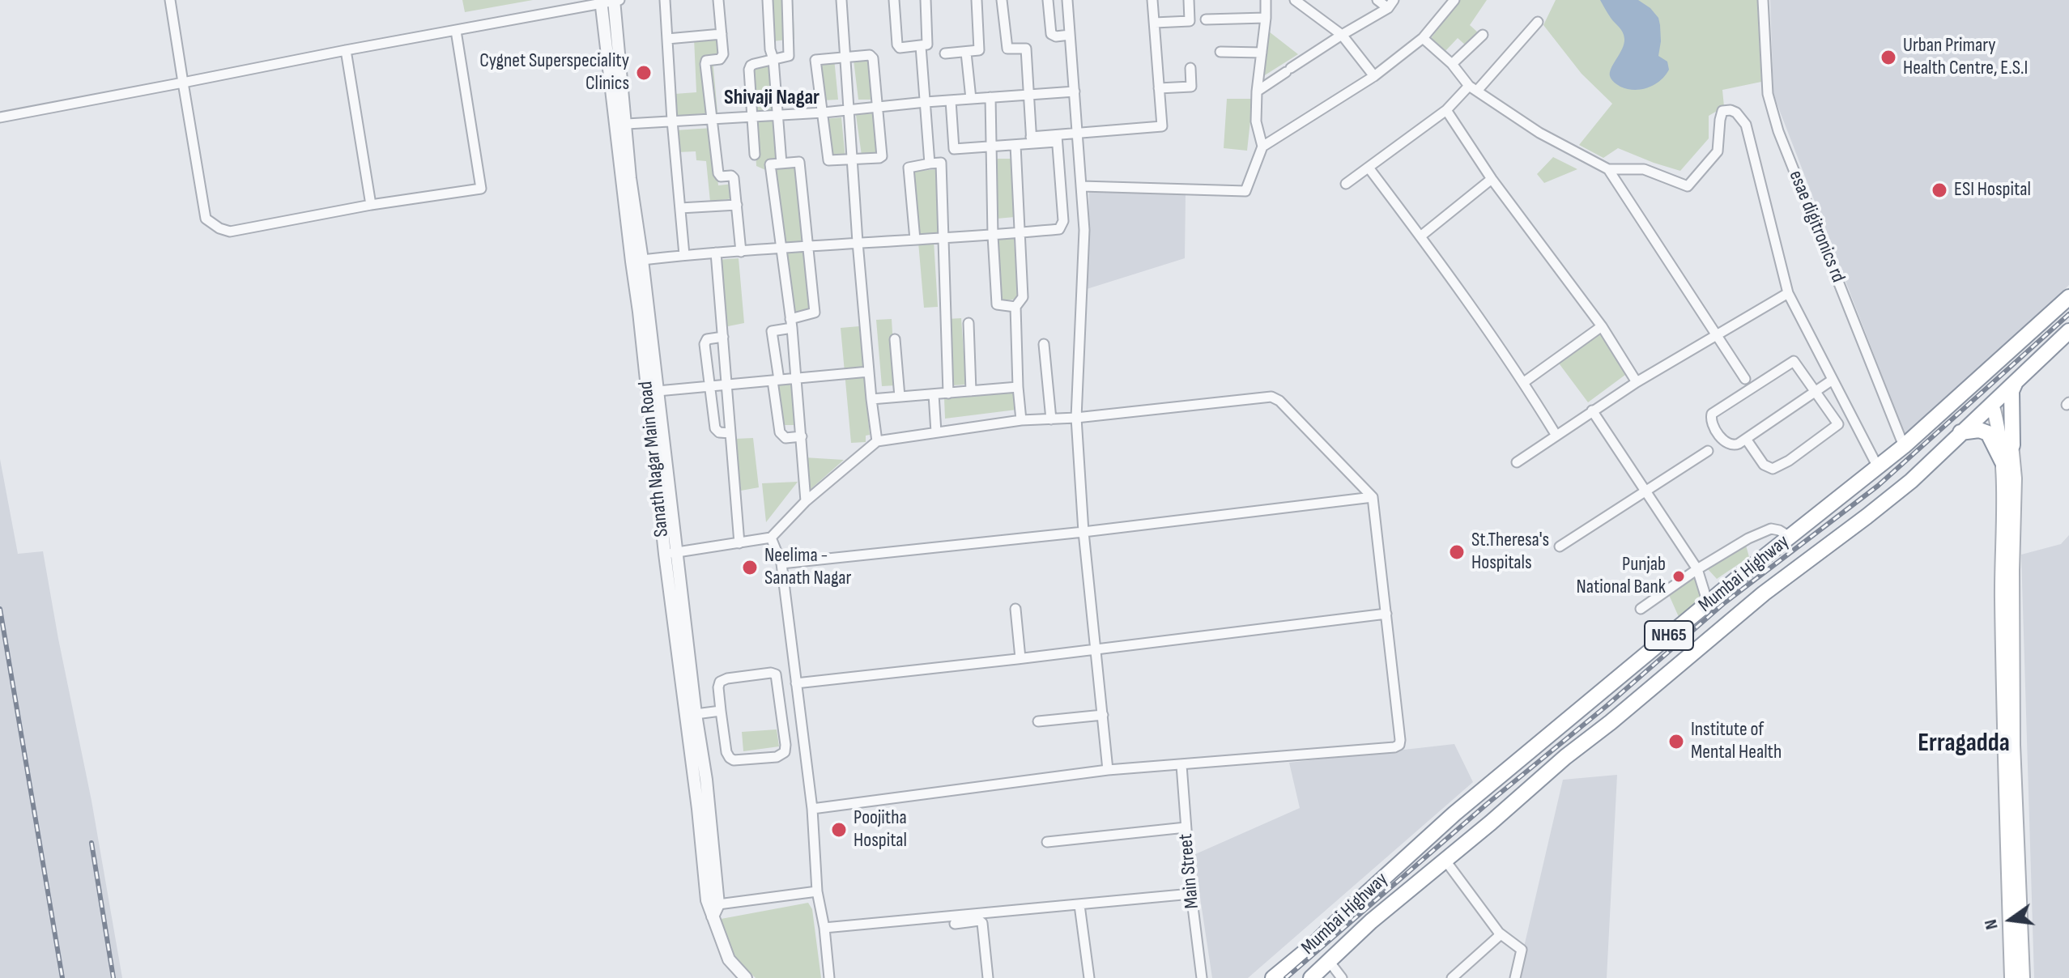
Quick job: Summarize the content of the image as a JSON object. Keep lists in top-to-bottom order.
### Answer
{
  "streets": {
    "highway": ["Mumbai Highway", "NH65"],
    "street": ["esae digitronics rd", "Sanath Nagar Main Road", "Main Street"]
  },
  "crossings": [
    ["esae digitronics rd", "Mumbai Highway"]
  ],
  "districts": ["Shivaji Nagar", "Erragadda"],
  "places": [
    "Urban Primary Health Centre, E.S.I",
    "Cygnet Superspeciality Clinics",
    "ESI Hospital",
    "St.Theresa's Hospitals",
    "Neelima - Sanath Nagar",
    "Punjab National Bank",
    "Institute of Mental Health",
    "Poojitha Hospital"
  ],
  "north": "left"
}
